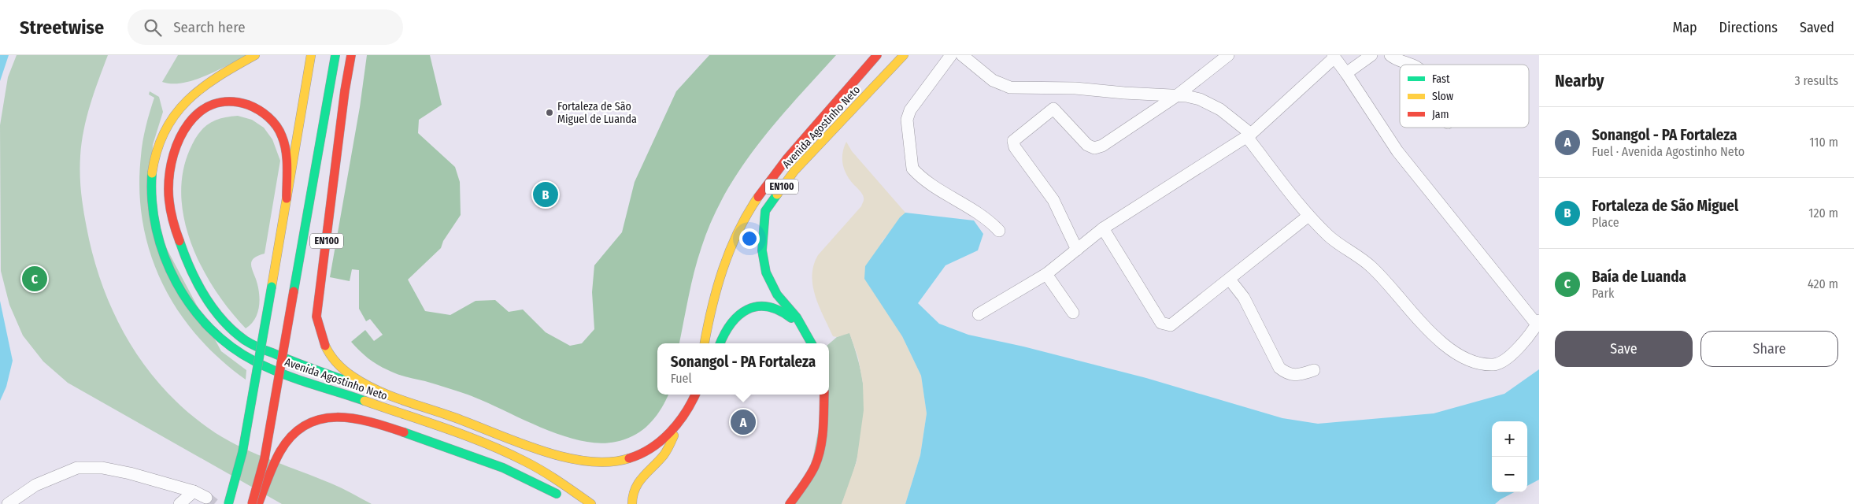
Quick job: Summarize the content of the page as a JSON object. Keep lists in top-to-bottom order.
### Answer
{
  "streets": {
    "main road": ["Avenida Agostinho Neto", "EN100"]
  },
  "places": ["Fortaleza de São Miguel de Luanda"],
  "legend": ["Fast", "Slow", "Jam"],
  "page": {
    "header": "Streetwise",
    "search": "Search here",
    "nav": ["Map", "Directions", "Saved"],
    "heading": ["Nearby", "3 results"],
    "list": [
      {
        "mark": "A",
        "name": "Sonangol - PA Fortaleza",
        "note": "Fuel · Avenida Agostinho Neto",
        "value": "110 m"
      },
      {
        "mark": "B",
        "name": "Fortaleza de São Miguel",
        "note": "Place",
        "value": "120 m"
      },
      {
        "mark": "C",
        "name": "Baía de Luanda",
        "note": "Park",
        "value": "420 m"
      }
    ],
    "pins": ["B", "C", "A"],
    "buttons": ["Save", "Share"],
    "popup": ["Sonangol - PA Fortaleza", "Fuel"],
    "map_buttons": ["+", "−"]
  }
}
